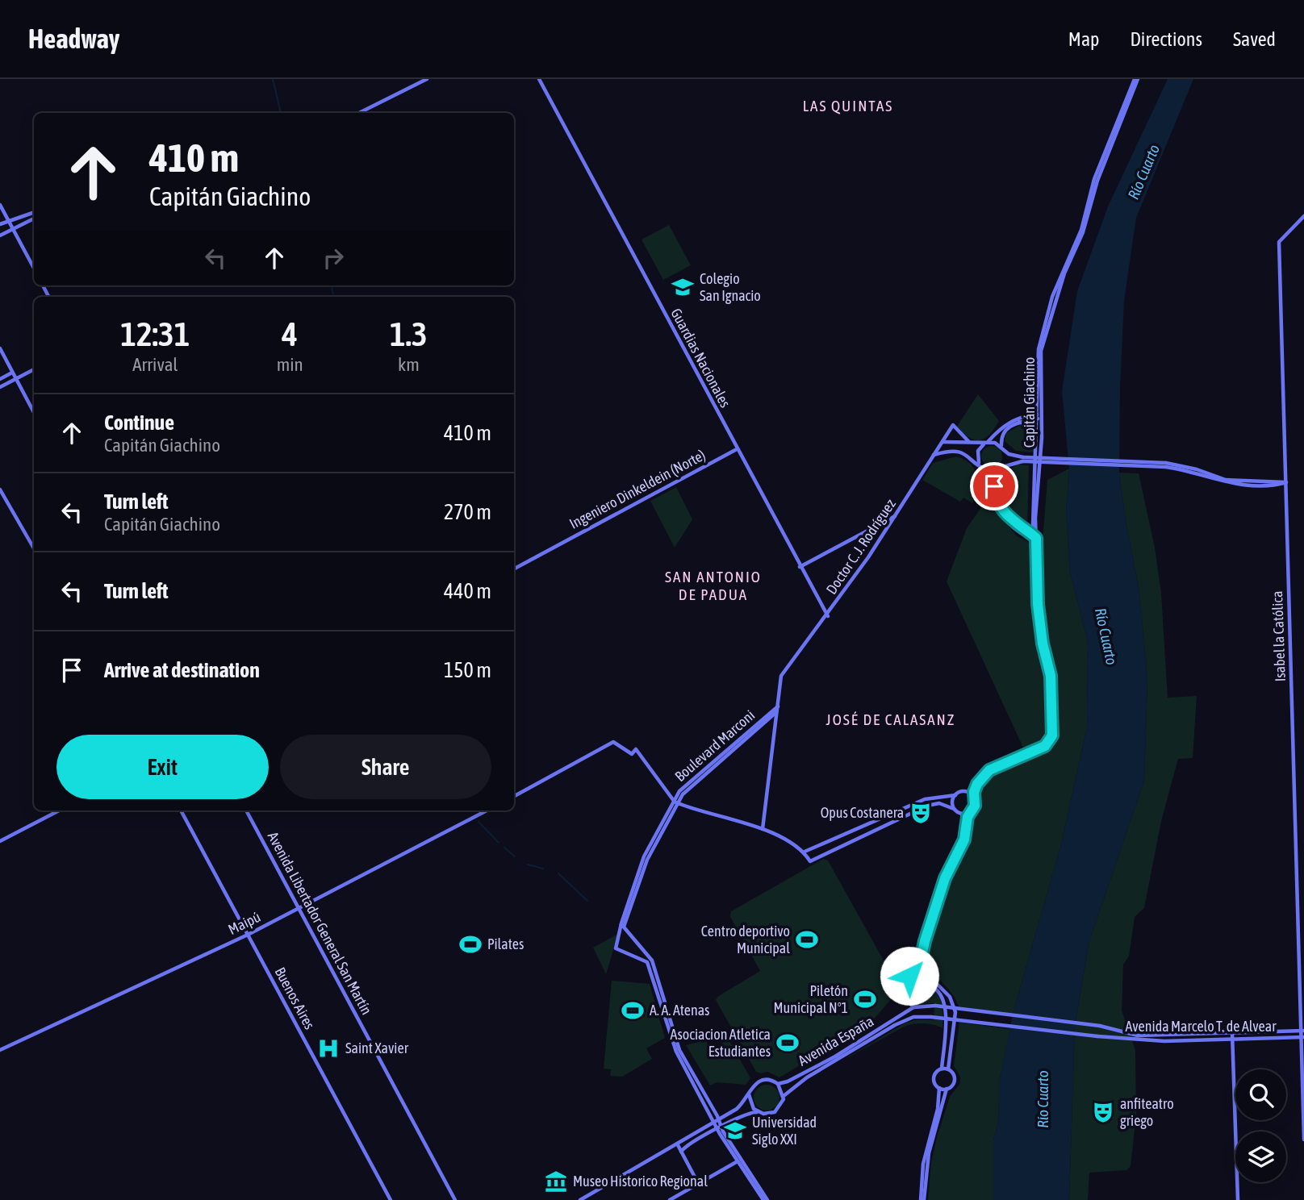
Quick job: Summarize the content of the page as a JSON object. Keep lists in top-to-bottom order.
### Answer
{
  "streets": {
    "main road": [
      "Guardias Nacionales",
      "Capitán Giachino",
      "Ingeniero Dinkeldein (Norte)",
      "Doctor C. J. Rodríguez",
      "Isabel la Católica",
      "Boulevard Marconi",
      "Maipú",
      "Avenida Libertador General San Martín",
      "Buenos Aires",
      "Avenida Marcelo T. de Alvear",
      "Avenida España"
    ]
  },
  "crossings": [
    ["Guardias Nacionales", "Ingeniero Dinkeldein (Norte)"],
    ["Guardias Nacionales", "Doctor C. J. Rodríguez"],
    ["Doctor C. J. Rodríguez", "Boulevard Marconi"],
    ["Isabel la Católica", "Avenida Marcelo T. de Alvear"],
    ["Maipú", "Avenida Libertador General San Martín"],
    ["Maipú", "Buenos Aires"],
    ["Avenida Marcelo T. de Alvear", "Avenida España"]
  ],
  "districts": ["LAS QUINTAS", "SAN ANTONIO DE PADUA", "JOSÉ DE CALASANZ"],
  "water": ["Río Cuarto"],
  "places": {
    "school or university": ["Colegio San Ignacio", "Universidad Siglo XXI"],
    "theatre": ["Opus Costanera", "anfiteatro griego"],
    "sports": [
      "Centro deportivo Municipal",
      "Pilates",
      "Piletón Municipal Nº1",
      "A. A. Atenas",
      "Asociacion Atletica Estudiantes"
    ],
    "hospital": ["Saint Xavier"],
    "museum": ["Museo Historico Regional"]
  },
  "page": {
    "header": "Headway",
    "nav": ["Map", "Directions", "Saved"],
    "turn": ["410 m", "Capitán Giachino"],
    "eta": [
      "12:31",
      "Arrival",
      "4",
      "min",
      "1.3",
      "km"
    ],
    "list": [
      {
        "name": "Continue",
        "note": "Capitán Giachino",
        "value": "410 m"
      },
      {
        "name": "Turn left",
        "note": "Capitán Giachino",
        "value": "270 m"
      },
      {
        "name": "Turn left",
        "value": "440 m"
      },
      {
        "name": "Arrive at destination",
        "value": "150 m"
      }
    ],
    "buttons": ["Exit", "Share"]
  }
}
